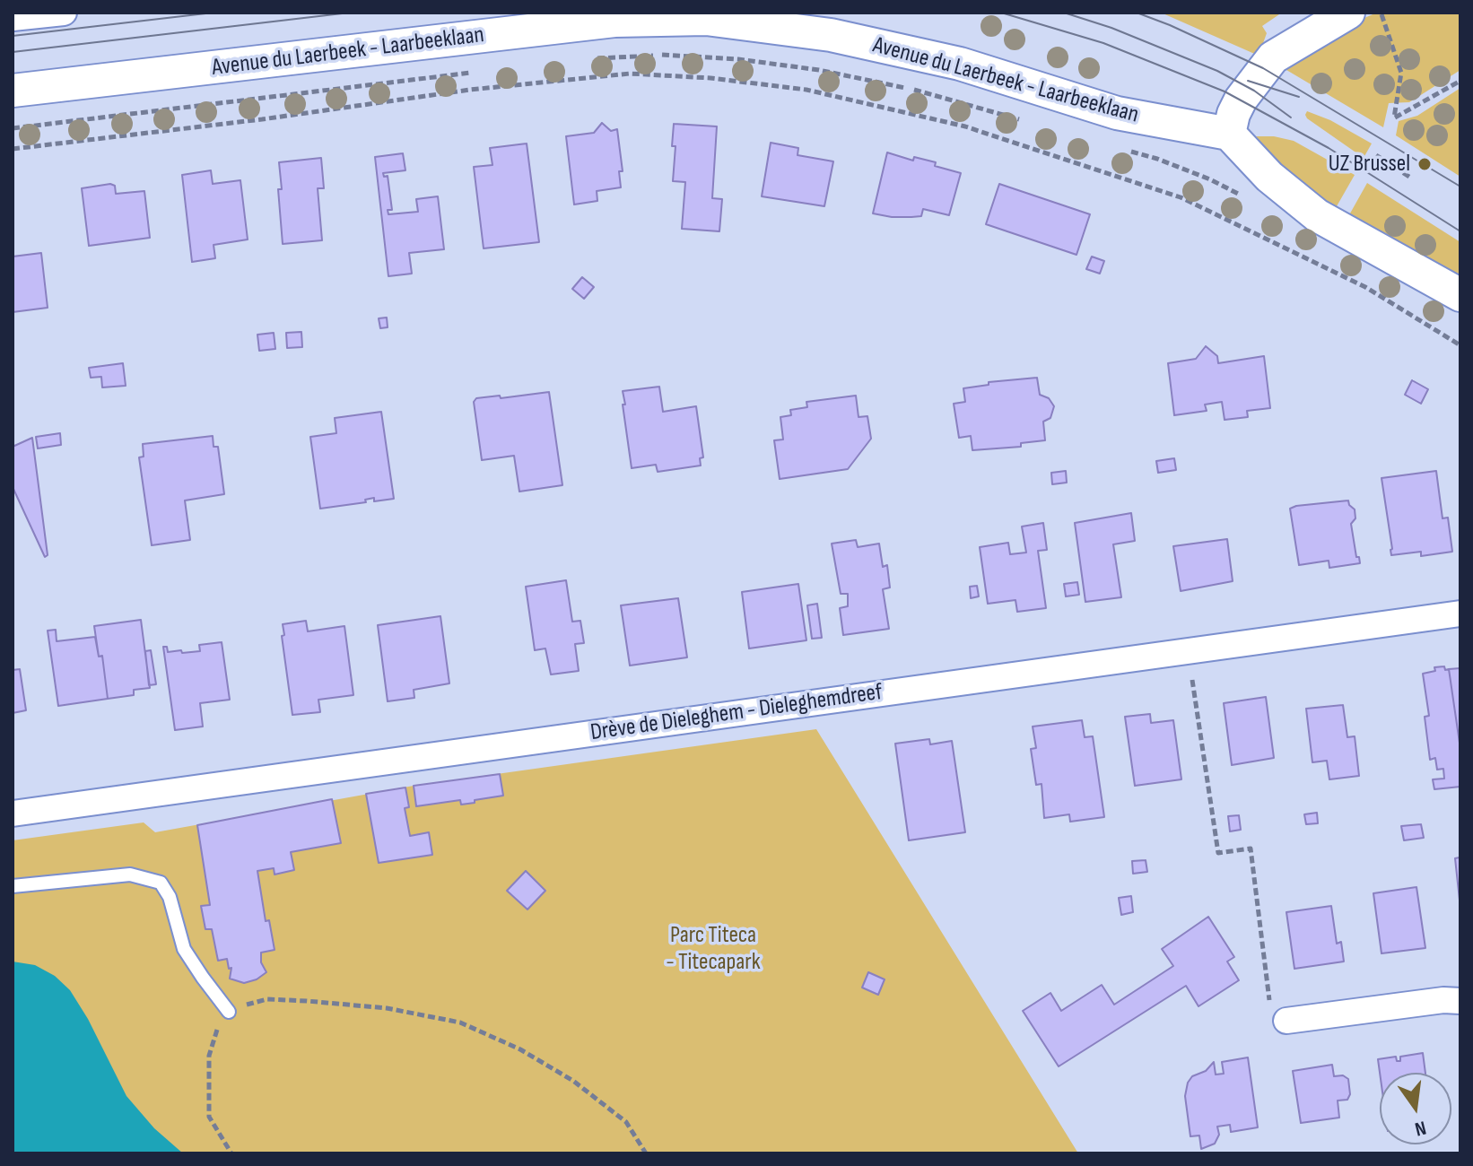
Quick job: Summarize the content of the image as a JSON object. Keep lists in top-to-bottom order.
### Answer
{
  "streets": {
    "street": ["Avenue du Laerbeek - Laarbeeklaan", "Drève de Dieleghem - Dieleghemdreef"]
  },
  "parks": ["Parc Titeca - Titecapark"],
  "places": ["UZ Brussel"],
  "north": "bottom"
}
